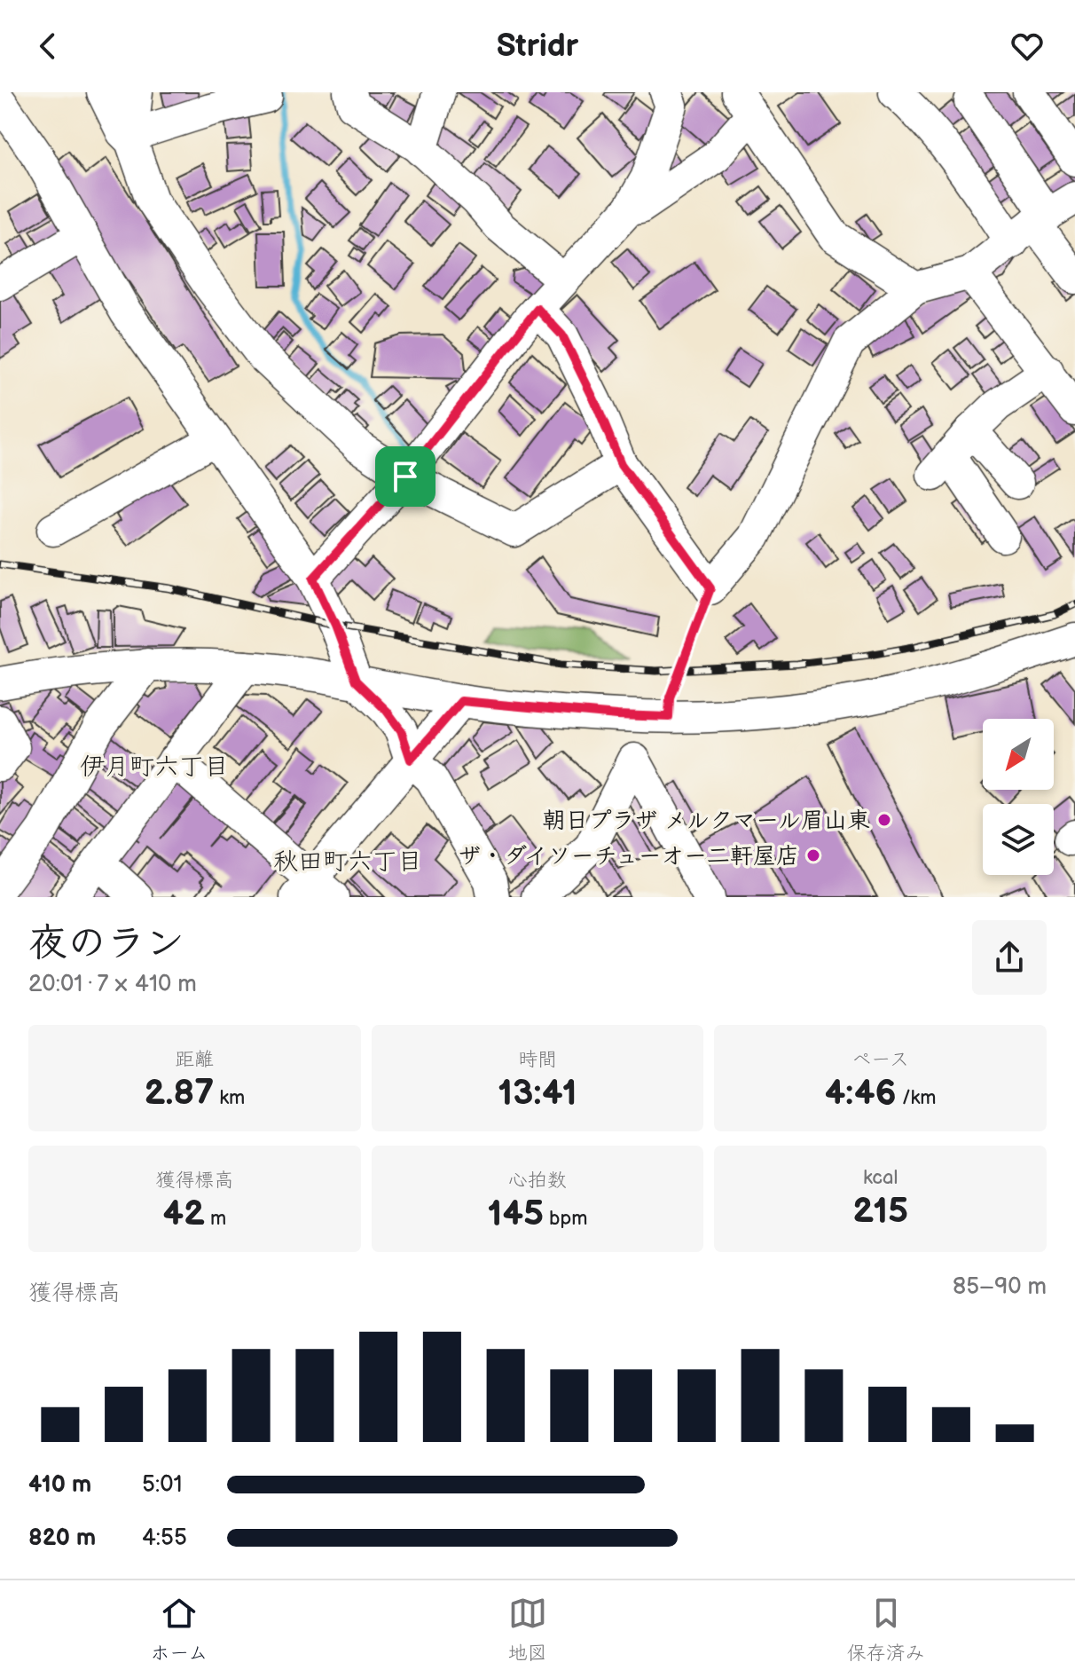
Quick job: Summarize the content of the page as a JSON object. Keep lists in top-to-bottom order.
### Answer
{
  "districts": ["伊月町六丁目", "秋田町六丁目"],
  "places": ["朝日プラザ メルクマール眉山東", "ザ・ダイソーチューオー二軒屋店"],
  "north": "bottom left",
  "page": {
    "header": "Stridr",
    "heading": ["夜のラン", "20:01 · 7 × 410 m"],
    "stats": [
      ["距離", "2.87 km"],
      ["時間", "13:41"],
      ["ペース", "4:46 /km"],
      ["獲得標高", "42 m"],
      ["心拍数", "145 bpm"],
      ["kcal", "215"]
    ],
    "chart": ["獲得標高", "85–90 m"],
    "list": [
      {
        "name": "410 m",
        "note": "5:01"
      },
      {
        "name": "820 m",
        "note": "4:55"
      }
    ],
    "tabs": ["ホーム", "地図", "保存済み"]
  }
}
